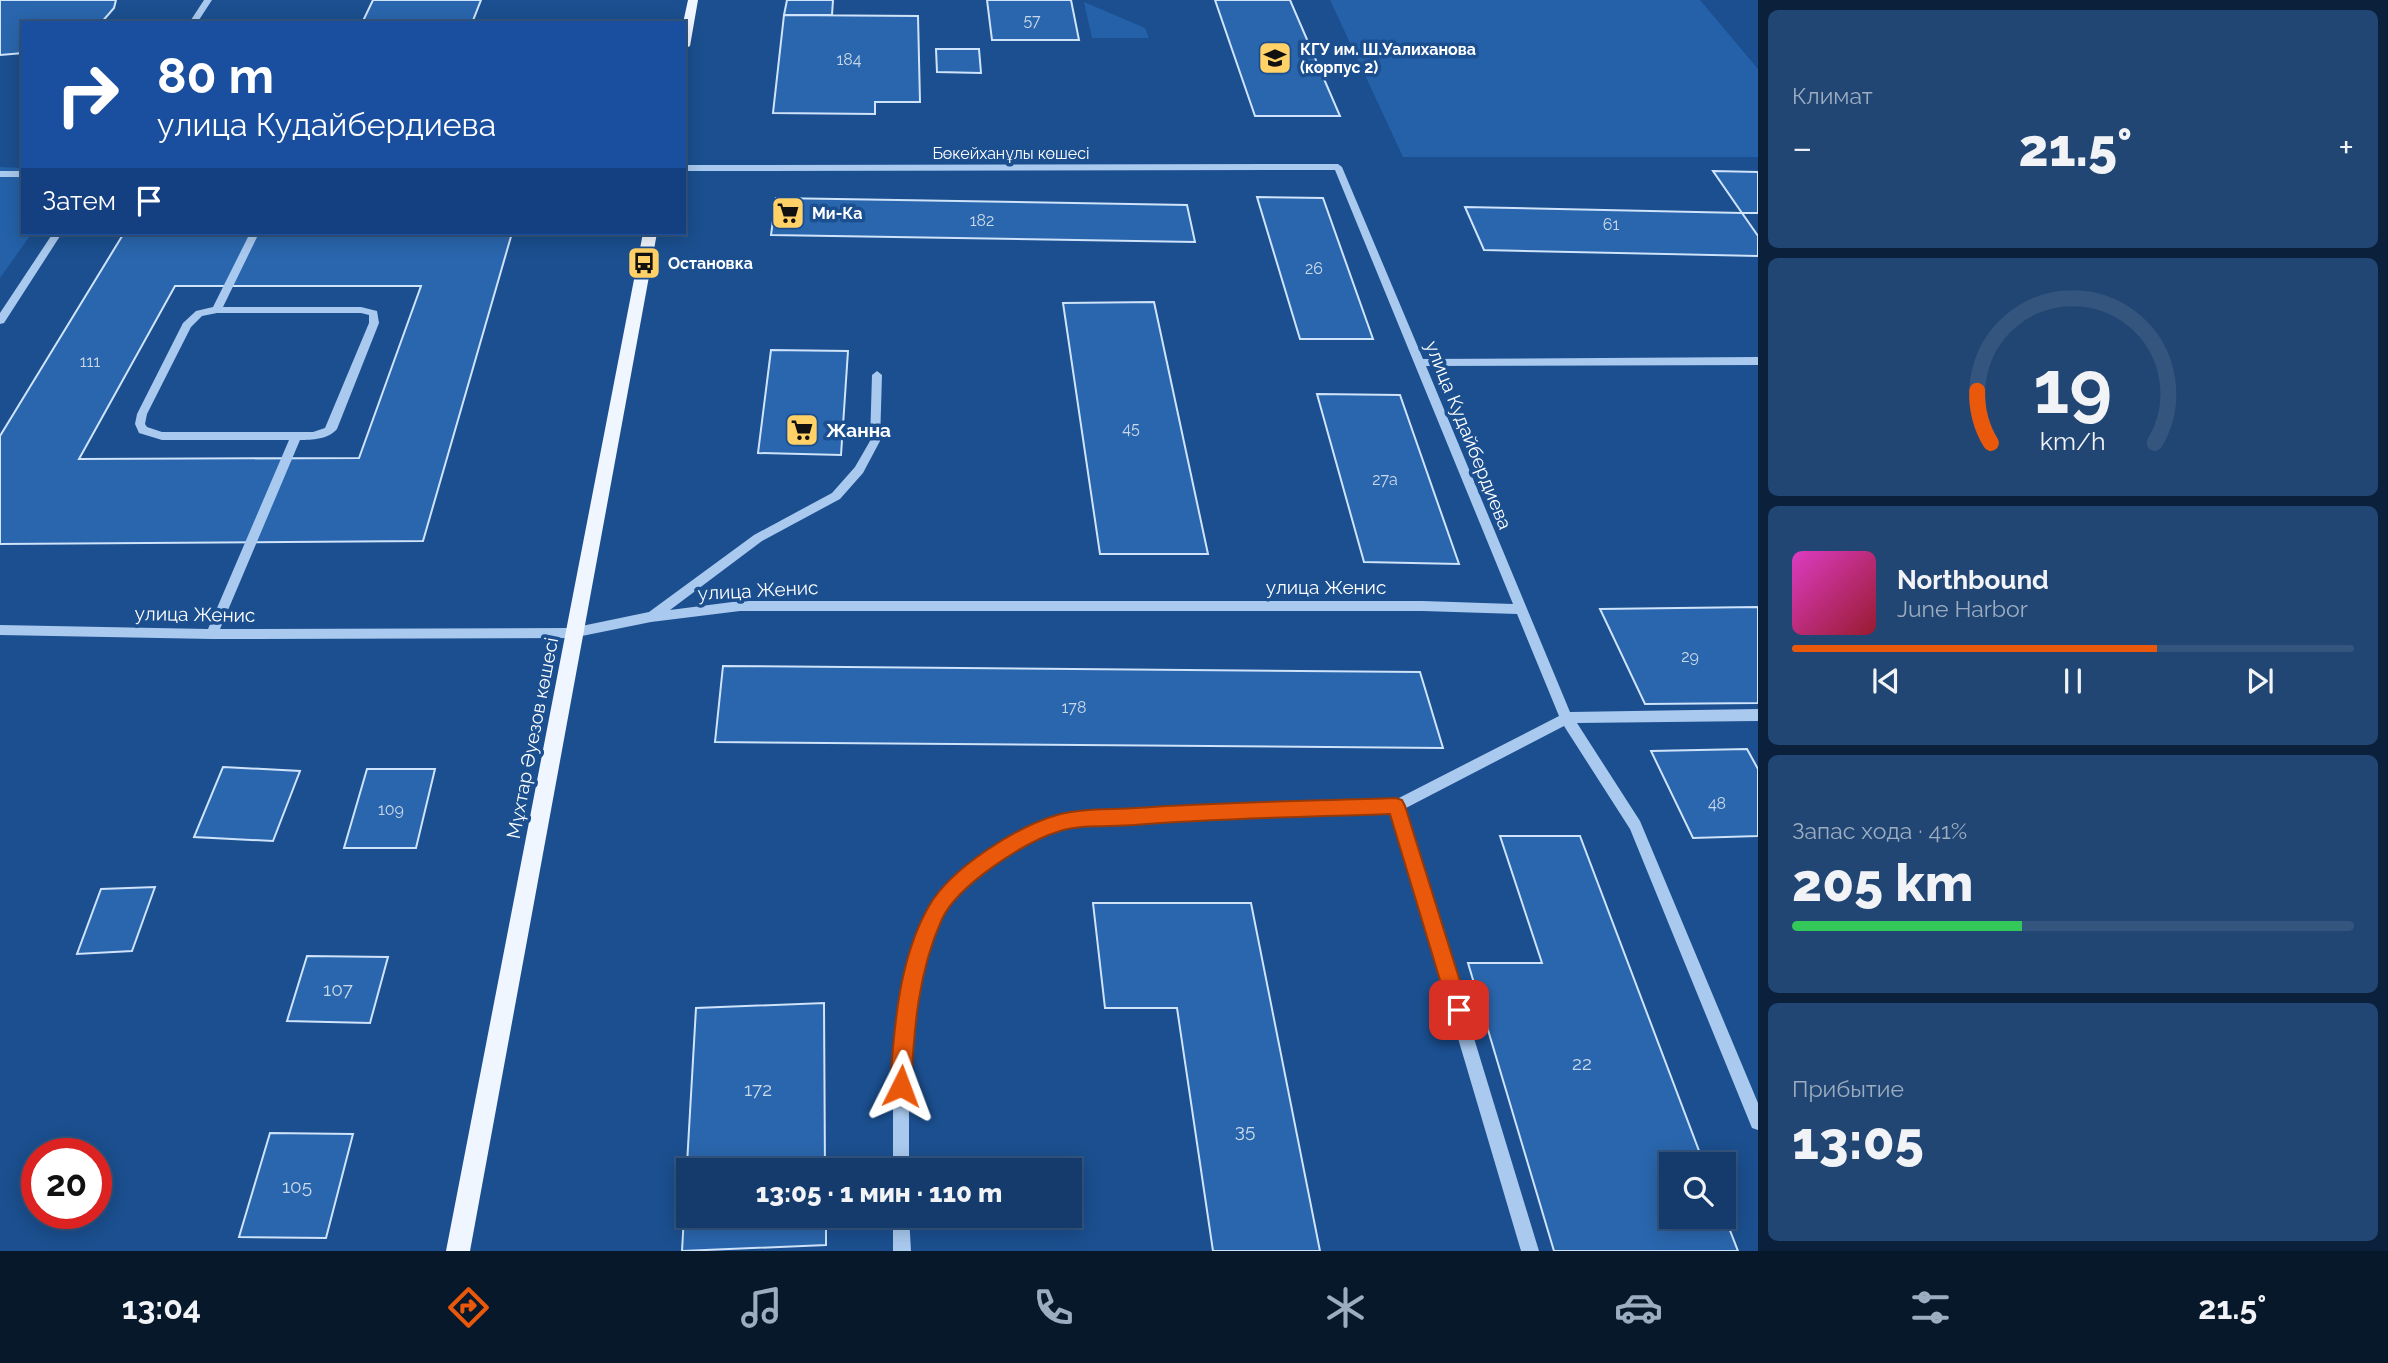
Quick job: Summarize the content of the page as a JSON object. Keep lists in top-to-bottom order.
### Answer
{
  "streets": {
    "main road": ["Мұхтар Әуезов көшесі"],
    "street": ["Бөкейханұлы көшесі", "улица Кудайбердиева", "улица Женис"]
  },
  "crossings": [
    ["Бөкейханұлы көшесі", "улица Кудайбердиева"],
    ["улица Кудайбердиева", "улица Женис"],
    ["улица Женис", "Мұхтар Әуезов көшесі"]
  ],
  "places": {
    "school or university": ["КГУ им. Ш.Уалиханова (корпус 2)"],
    "supermarket": ["Ми-Ка", "Жанна"],
    "bus stop": ["Остановка"]
  },
  "house_numbers": [
    "57",
    "184",
    "182",
    "61",
    "26",
    "111",
    "45",
    "27а",
    "29",
    "178",
    "48",
    "109",
    "107",
    "22",
    "172",
    "35",
    "105"
  ],
  "page": {
    "tile": [
      "Климат",
      ["Запас хода · 41%", "205 km"],
      ["Прибытие", "13:05"]
    ],
    "turn": ["80 m", "улица Кудайбердиева"],
    "heat": ["−", "21.5°", "+"],
    "then": "Затем",
    "song": ["Northbound", "June Harbor"],
    "limit": "20",
    "trip": "13:05 · 1 мин · 110 m",
    "tabs": ["13:04", "21.5°"],
    "gauge": ["19", "km/h"]
  }
}
